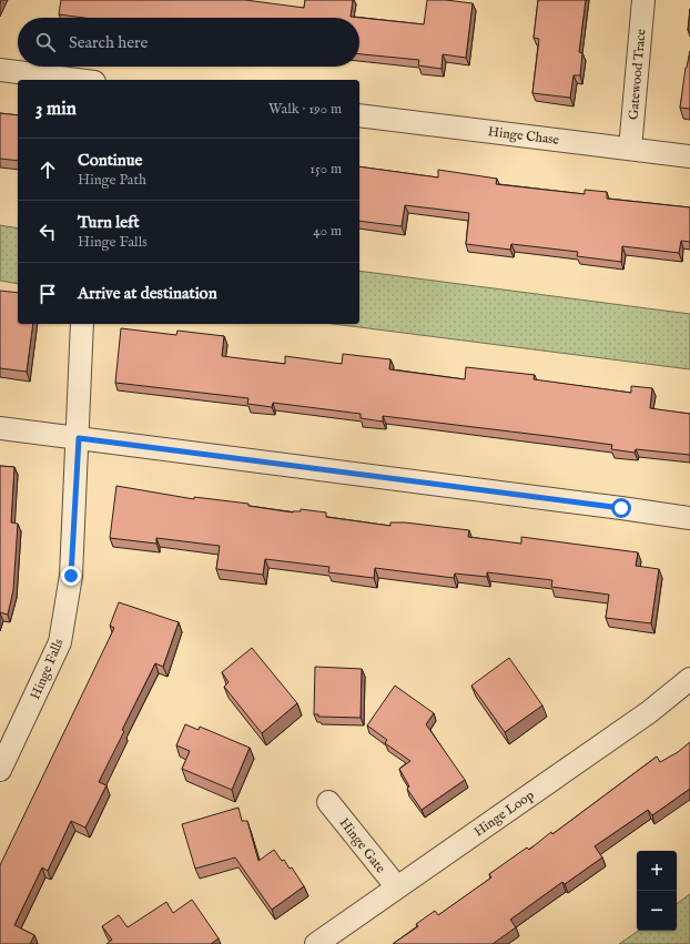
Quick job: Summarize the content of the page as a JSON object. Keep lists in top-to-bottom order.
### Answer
{
  "streets": {
    "street": [
      "Gatewood Trace",
      "Hinge Chase",
      "Hinge Falls",
      "Hinge Loop",
      "Hinge Gate"
    ]
  },
  "crossings": [
    ["Gatewood Trace", "Hinge Chase"],
    ["Hinge Loop", "Hinge Gate"]
  ],
  "page": {
    "search": "Search here",
    "heading": ["3 min", "Walk · 190 m"],
    "list": [
      ["Continue", "Hinge Path", "150 m"],
      ["Turn left", "Hinge Falls", "40 m"],
      "Arrive at destination"
    ],
    "map_buttons": ["+", "−"]
  }
}
